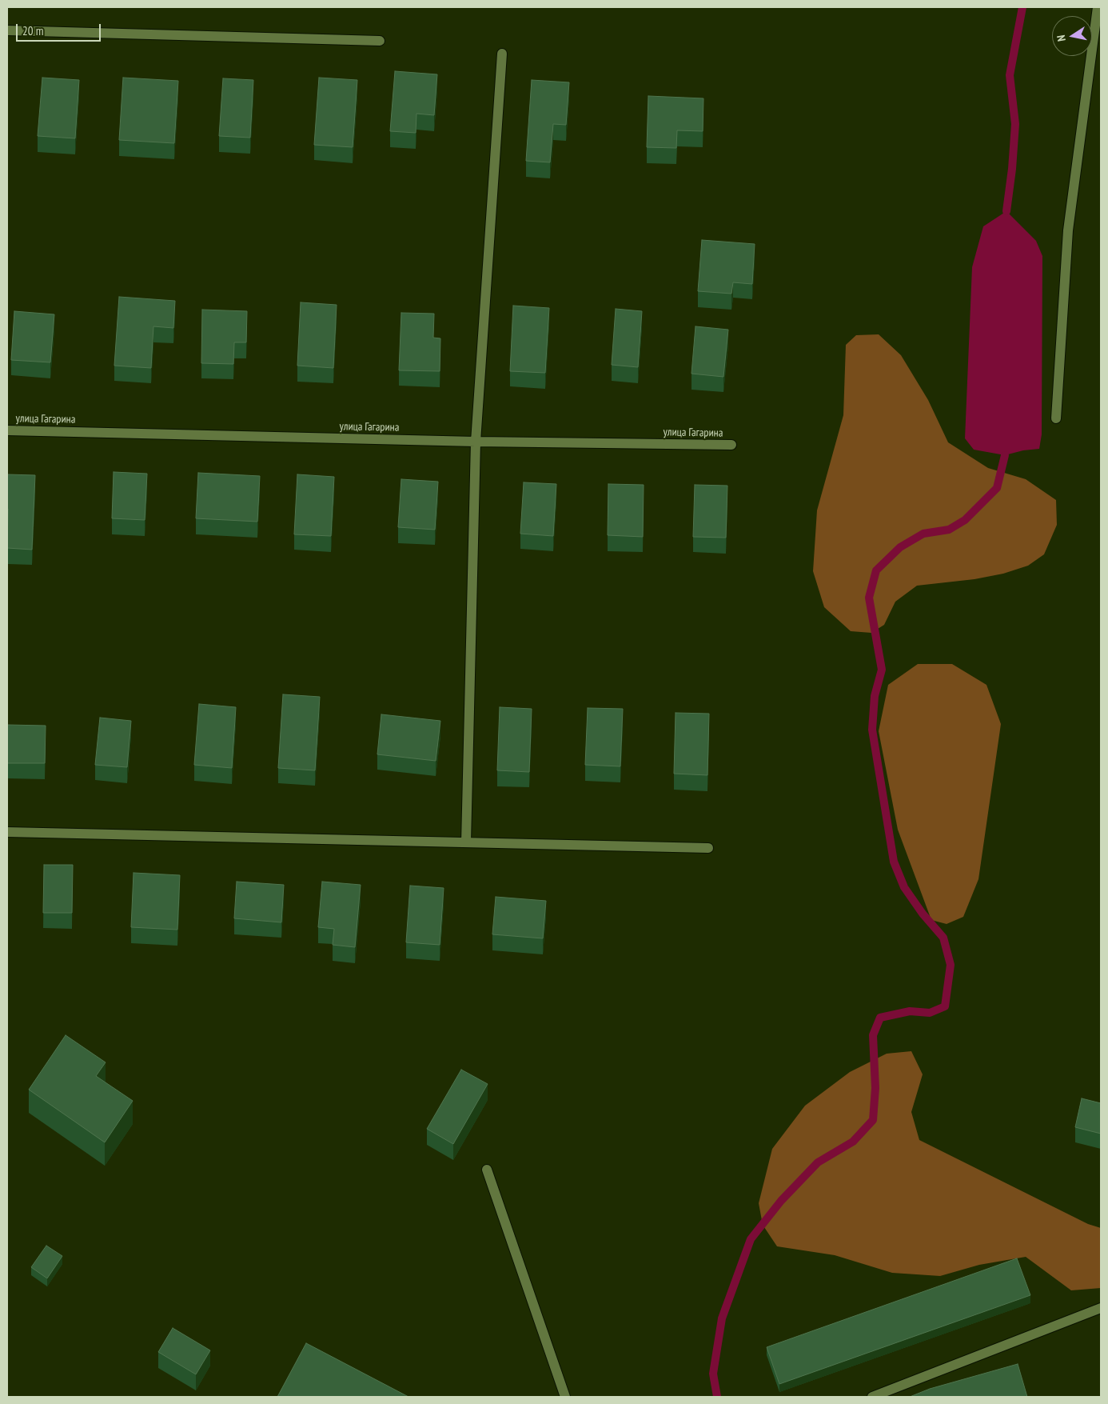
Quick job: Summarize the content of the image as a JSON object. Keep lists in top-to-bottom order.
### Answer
{
  "streets": {
    "street": ["улица Гагарина"]
  },
  "scale_bar": "20 m",
  "north": "left"
}
